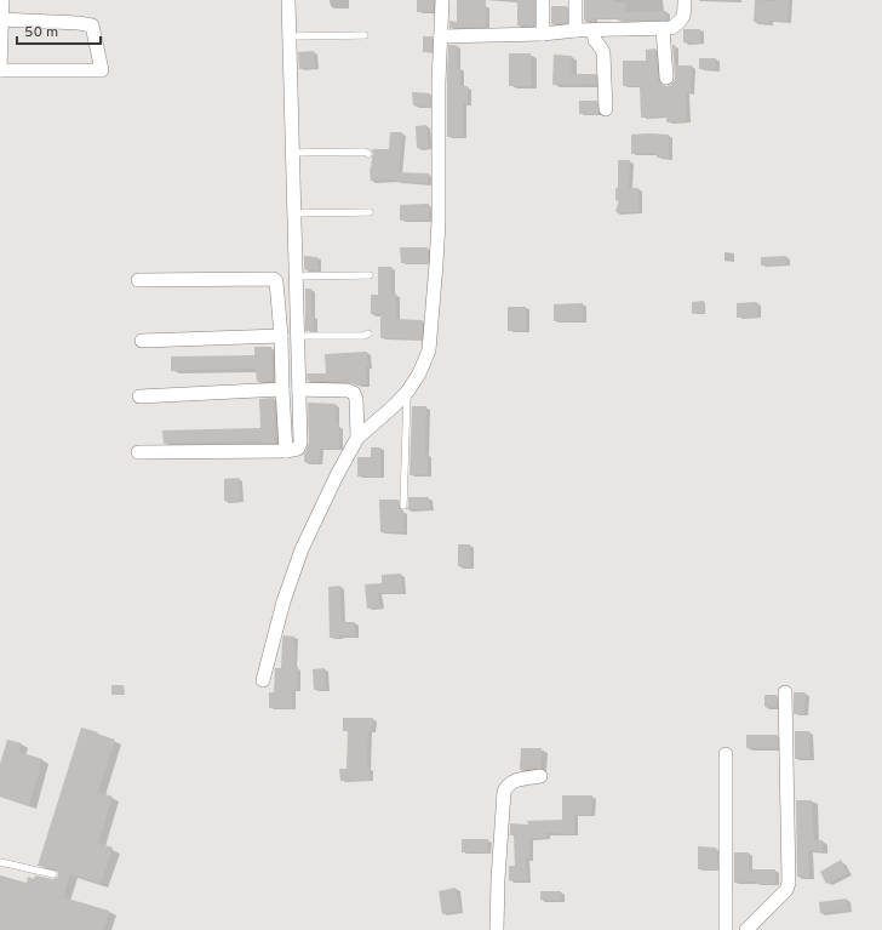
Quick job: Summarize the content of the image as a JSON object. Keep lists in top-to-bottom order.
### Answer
{
  "scale_bar": "50 m"
}
